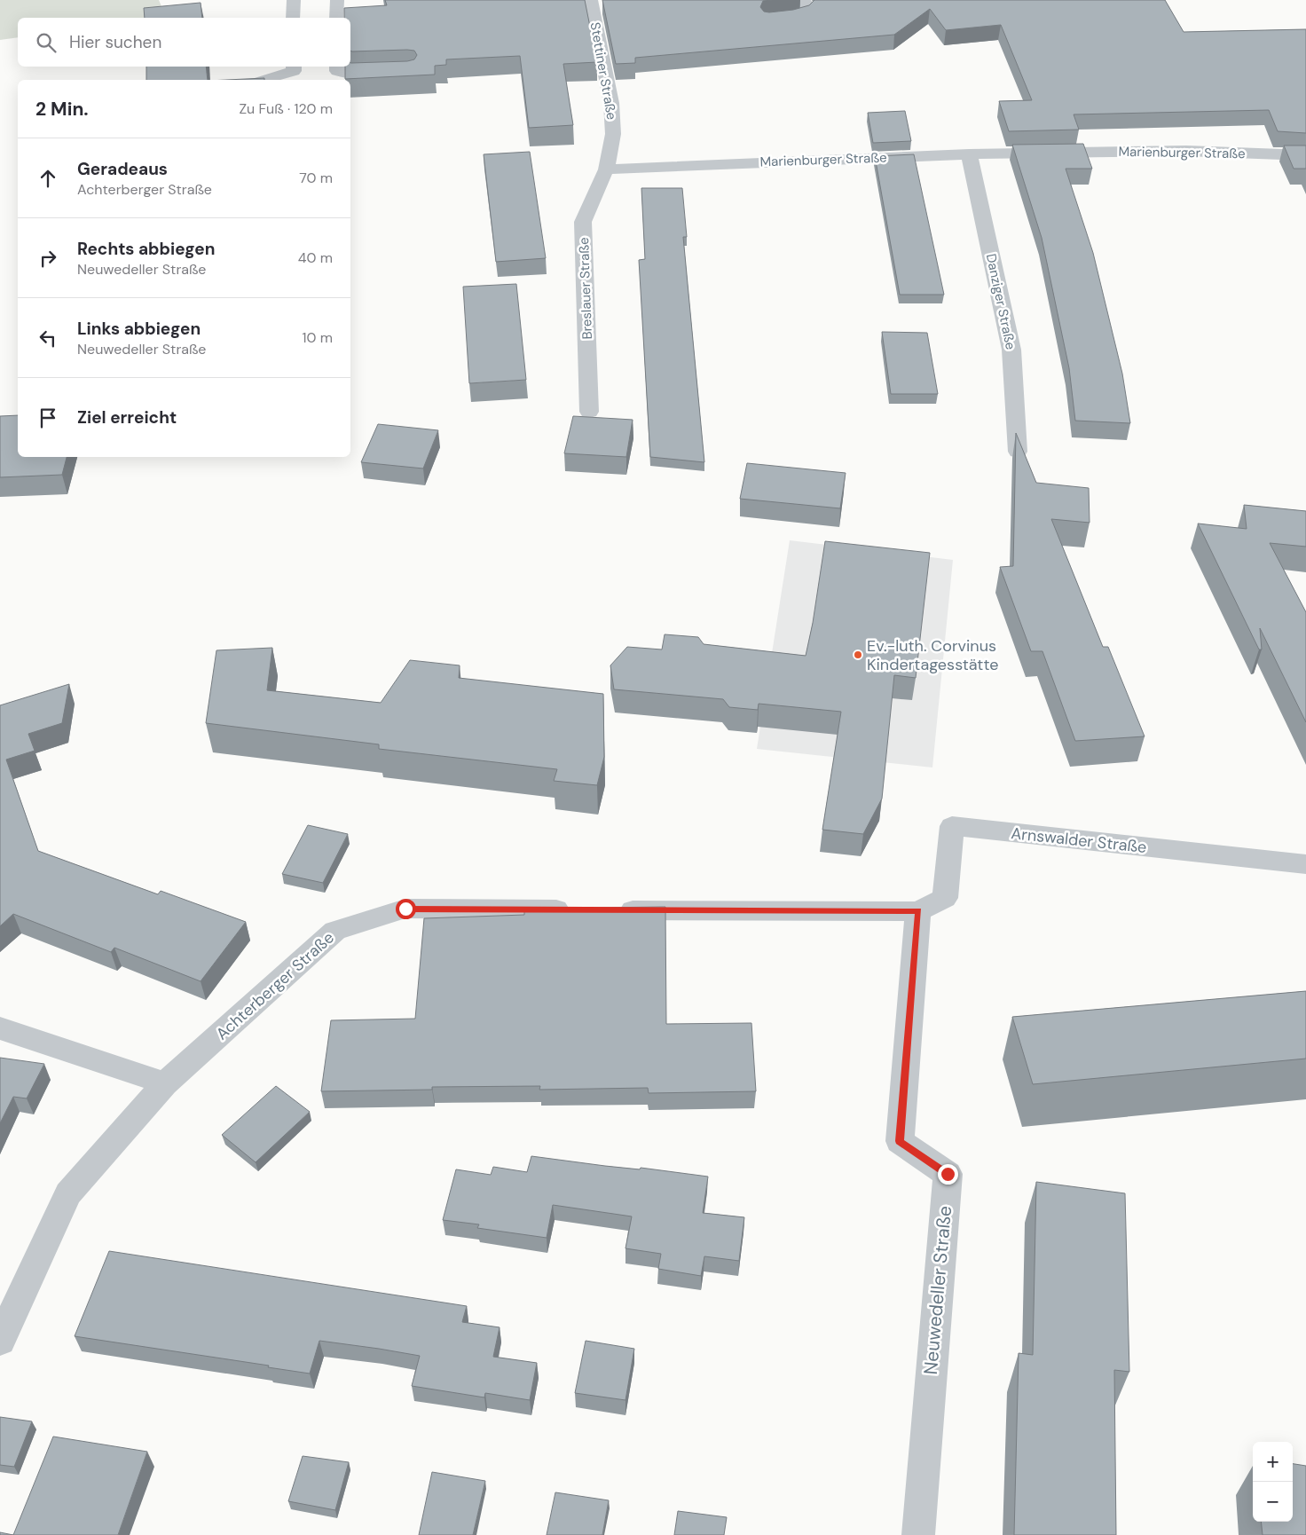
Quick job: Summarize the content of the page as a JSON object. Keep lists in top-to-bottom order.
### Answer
{
  "streets": {
    "street": [
      "Stettiner Straße",
      "Marienburger Straße",
      "Breslauer Straße",
      "Danziger Straße",
      "Arnswalder Straße",
      "Achterberger Straße",
      "Neuwedeller Straße"
    ]
  },
  "crossings": [
    ["Stettiner Straße", "Marienburger Straße"],
    ["Stettiner Straße", "Breslauer Straße"],
    ["Marienburger Straße", "Breslauer Straße"],
    ["Marienburger Straße", "Danziger Straße"],
    ["Arnswalder Straße", "Achterberger Straße"],
    ["Arnswalder Straße", "Neuwedeller Straße"],
    ["Achterberger Straße", "Neuwedeller Straße"]
  ],
  "places": ["Ev.-luth. Corvinus Kindertagesstätte"],
  "page": {
    "search": "Hier suchen",
    "heading": ["2 Min.", "Zu Fuß · 120 m"],
    "list": [
      ["Geradeaus", "Achterberger Straße", "70 m"],
      ["Rechts abbiegen", "Neuwedeller Straße", "40 m"],
      ["Links abbiegen", "Neuwedeller Straße", "10 m"],
      "Ziel erreicht"
    ],
    "map_buttons": ["+", "−"]
  }
}
